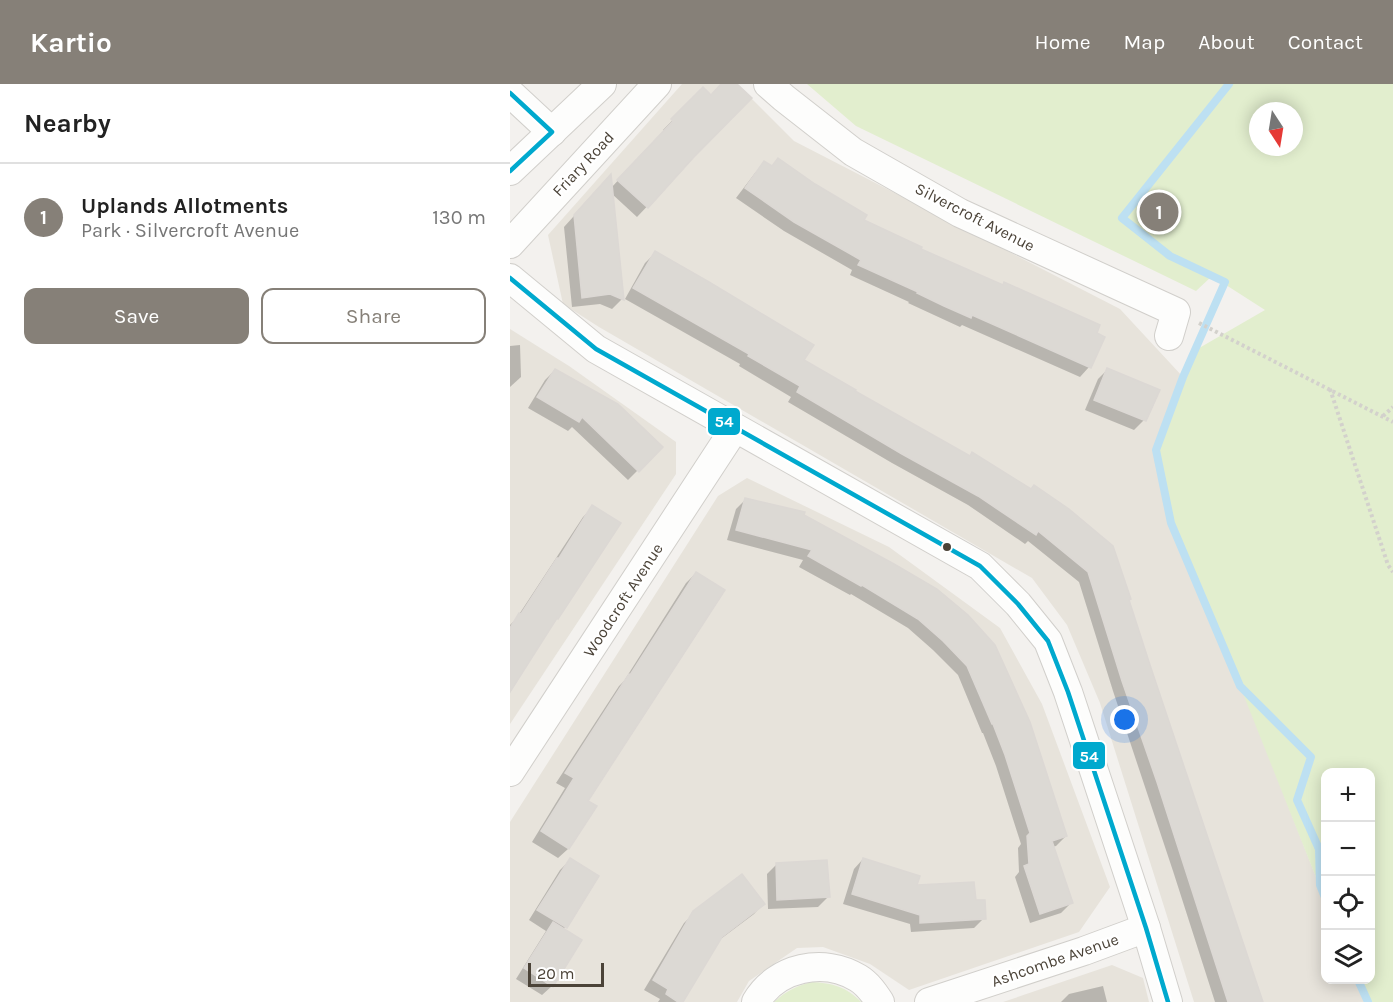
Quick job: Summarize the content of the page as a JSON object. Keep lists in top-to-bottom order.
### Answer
{
  "streets": {
    "street": [
      "Friary Road",
      "Silvercroft Avenue",
      "Woodcroft Avenue",
      "Ashcombe Avenue"
    ]
  },
  "lines": ["transit line 54"],
  "scale_bar": "20 m",
  "north": "bottom",
  "page": {
    "header": "Kartio",
    "nav": [
      "Home",
      "Map",
      "About",
      "Contact"
    ],
    "heading": "Nearby",
    "list": [
      {
        "mark": "1",
        "name": "Uplands Allotments",
        "note": "Park · Silvercroft Avenue",
        "value": "130 m"
      }
    ],
    "pins": "1",
    "buttons": ["Save", "Share"],
    "map_buttons": ["+", "−"],
    "scale": "20 m"
  }
}
